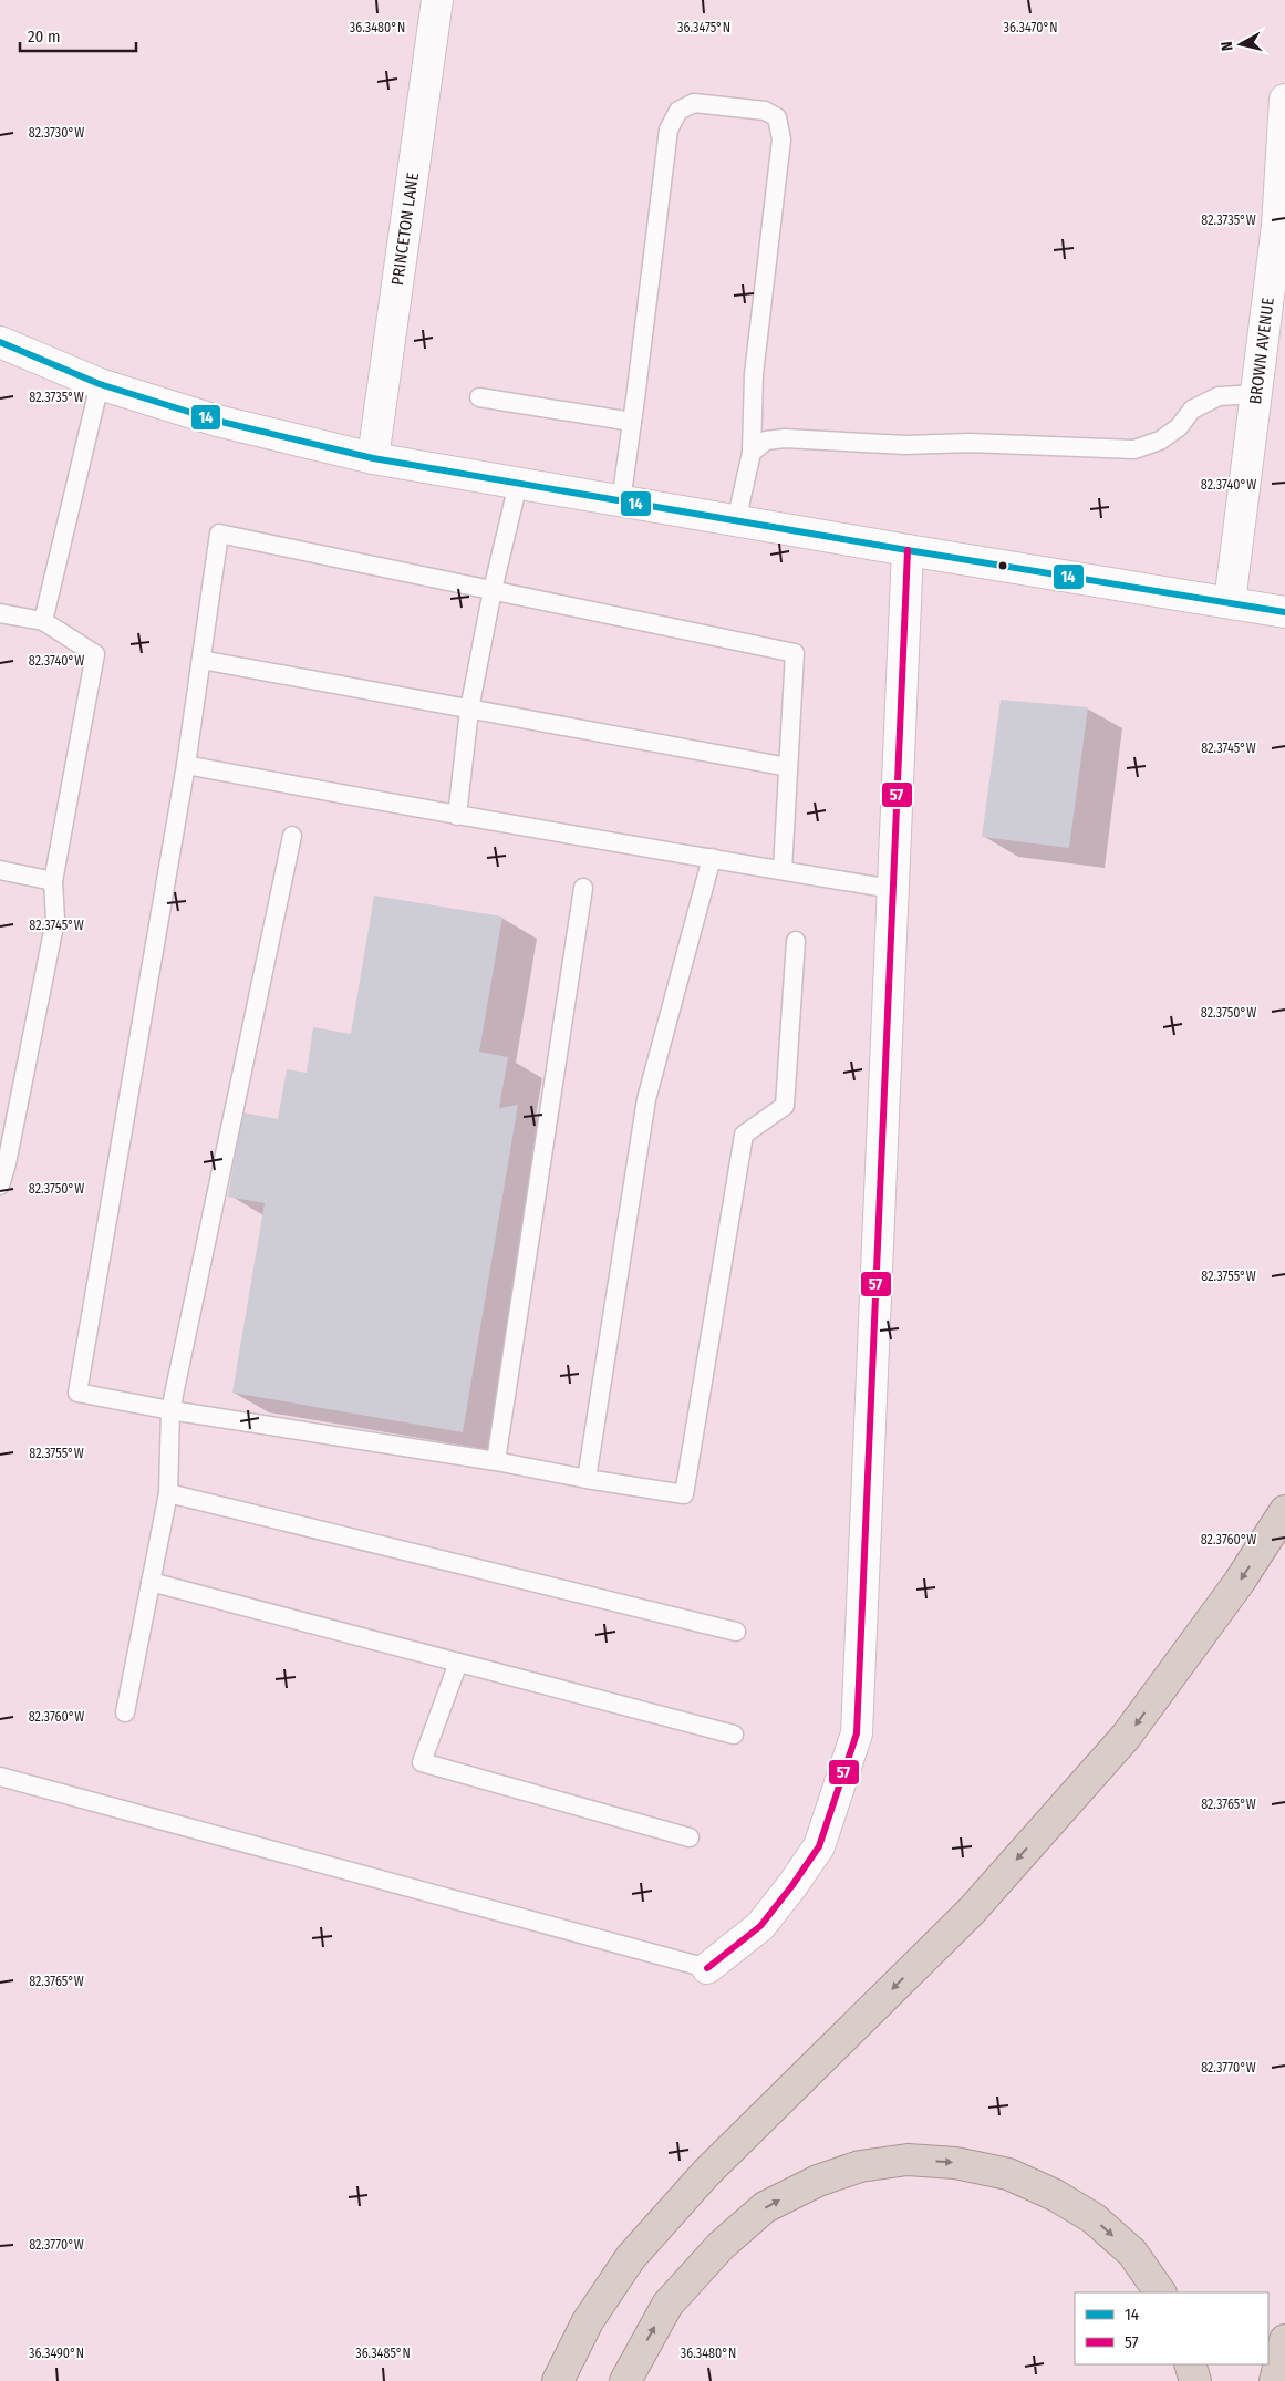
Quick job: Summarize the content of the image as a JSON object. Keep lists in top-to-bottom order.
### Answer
{
  "streets": {
    "street": ["PRINCETON LANE", "BROWN AVENUE"]
  },
  "lines": ["transit line 14", "transit line 57"],
  "legend": ["14", "57"],
  "scale_bar": "20 m",
  "north": "left",
  "coordinates": [
    "36.3480°N",
    "36.3475°N",
    "36.3470°N",
    "82.3730°W",
    "82.3735°W",
    "82.3740°W",
    "82.3745°W",
    "82.3750°W",
    "82.3755°W",
    "82.3760°W",
    "82.3765°W",
    "82.3770°W",
    "36.3490°N",
    "36.3485°N"
  ]
}
